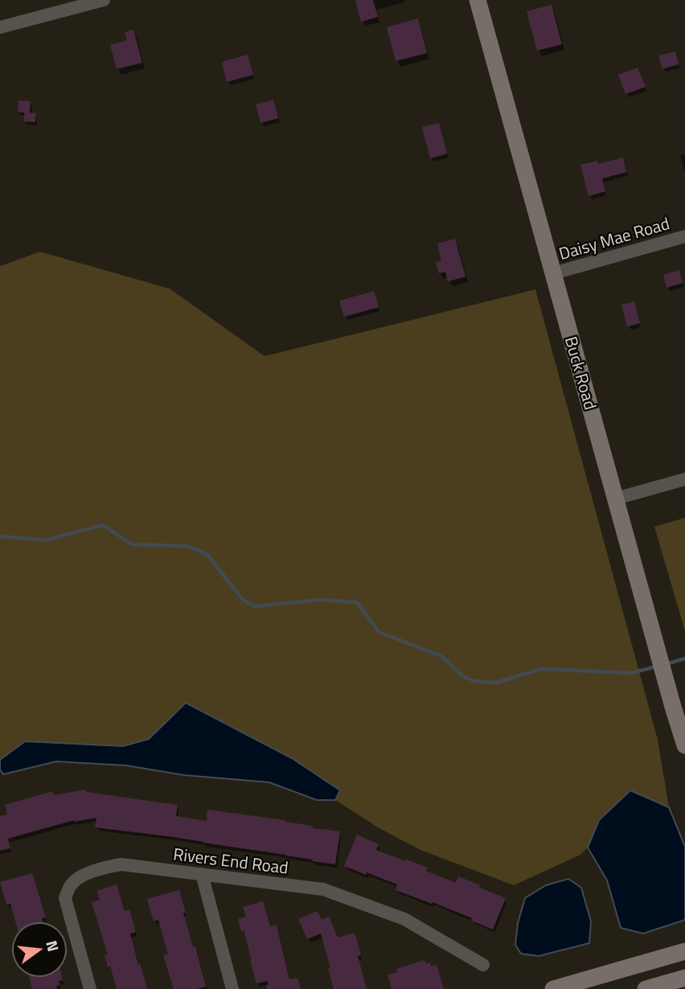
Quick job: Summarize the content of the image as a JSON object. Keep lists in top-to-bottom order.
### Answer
{
  "streets": {
    "street": ["Daisy Mae Road", "Buck Road", "Rivers End Road"]
  },
  "crossings": [
    ["Daisy Mae Road", "Buck Road"]
  ],
  "north": "right"
}
